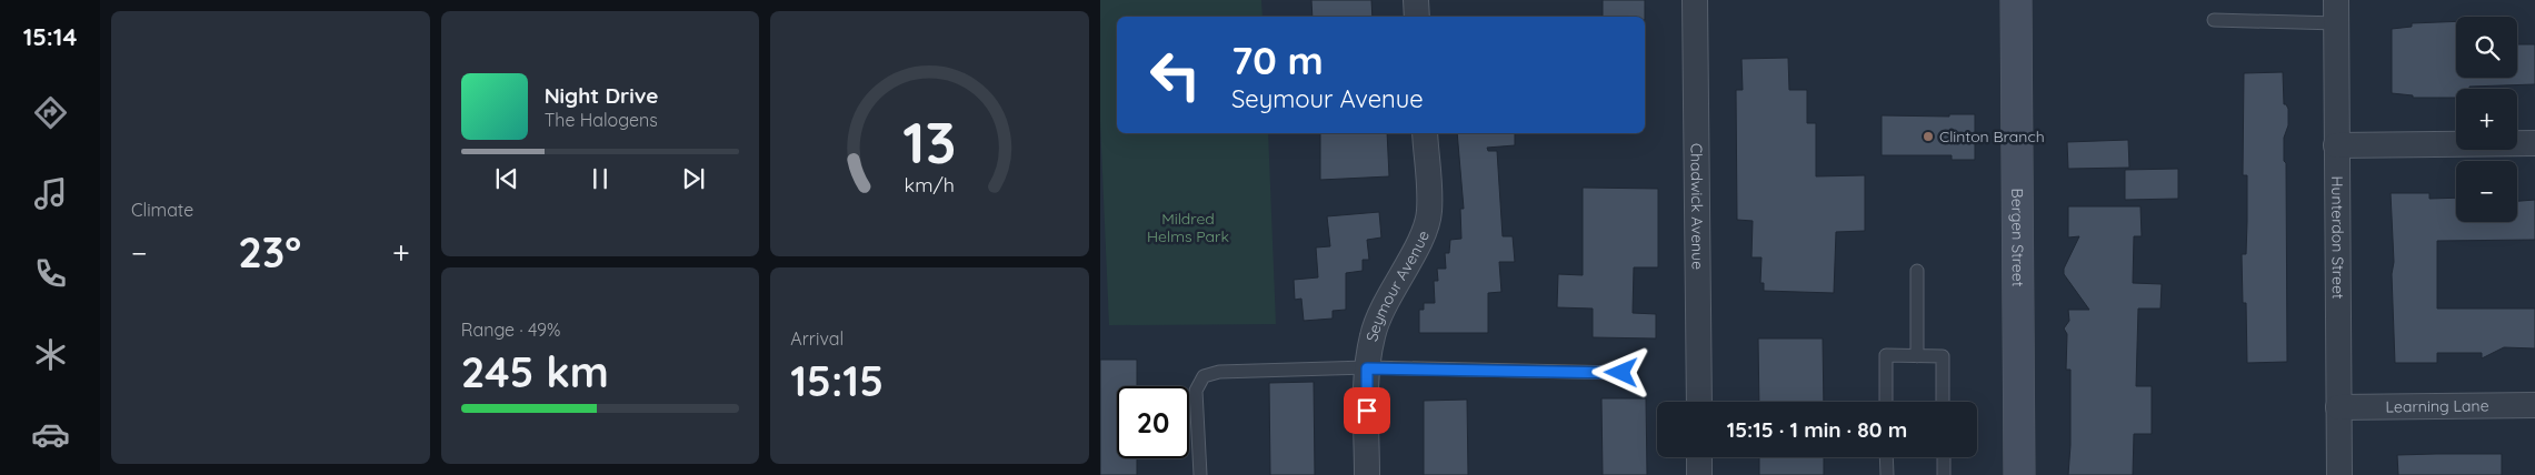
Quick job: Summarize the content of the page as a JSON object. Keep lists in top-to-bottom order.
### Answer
{
  "streets": {
    "main road": ["Bergen Street"],
    "street": [
      "Chadwick Avenue",
      "Hunterdon Street",
      "Seymour Avenue",
      "Learning Lane"
    ]
  },
  "crossings": [
    ["Hunterdon Street", "Learning Lane"]
  ],
  "parks": ["Mildred Helms Park"],
  "places": ["Clinton Branch"],
  "page": {
    "tabs": "15:14",
    "tile": [
      "Climate",
      ["Range · 49%", "245 km"],
      ["Arrival", "15:15"]
    ],
    "map_buttons": ["+", "−"],
    "turn": ["70 m", "Seymour Avenue"],
    "song": ["Night Drive", "The Halogens"],
    "heat": ["−", "23°", "+"],
    "limit": "20",
    "trip": "15:15 · 1 min · 80 m",
    "gauge": ["13", "km/h"]
  }
}
